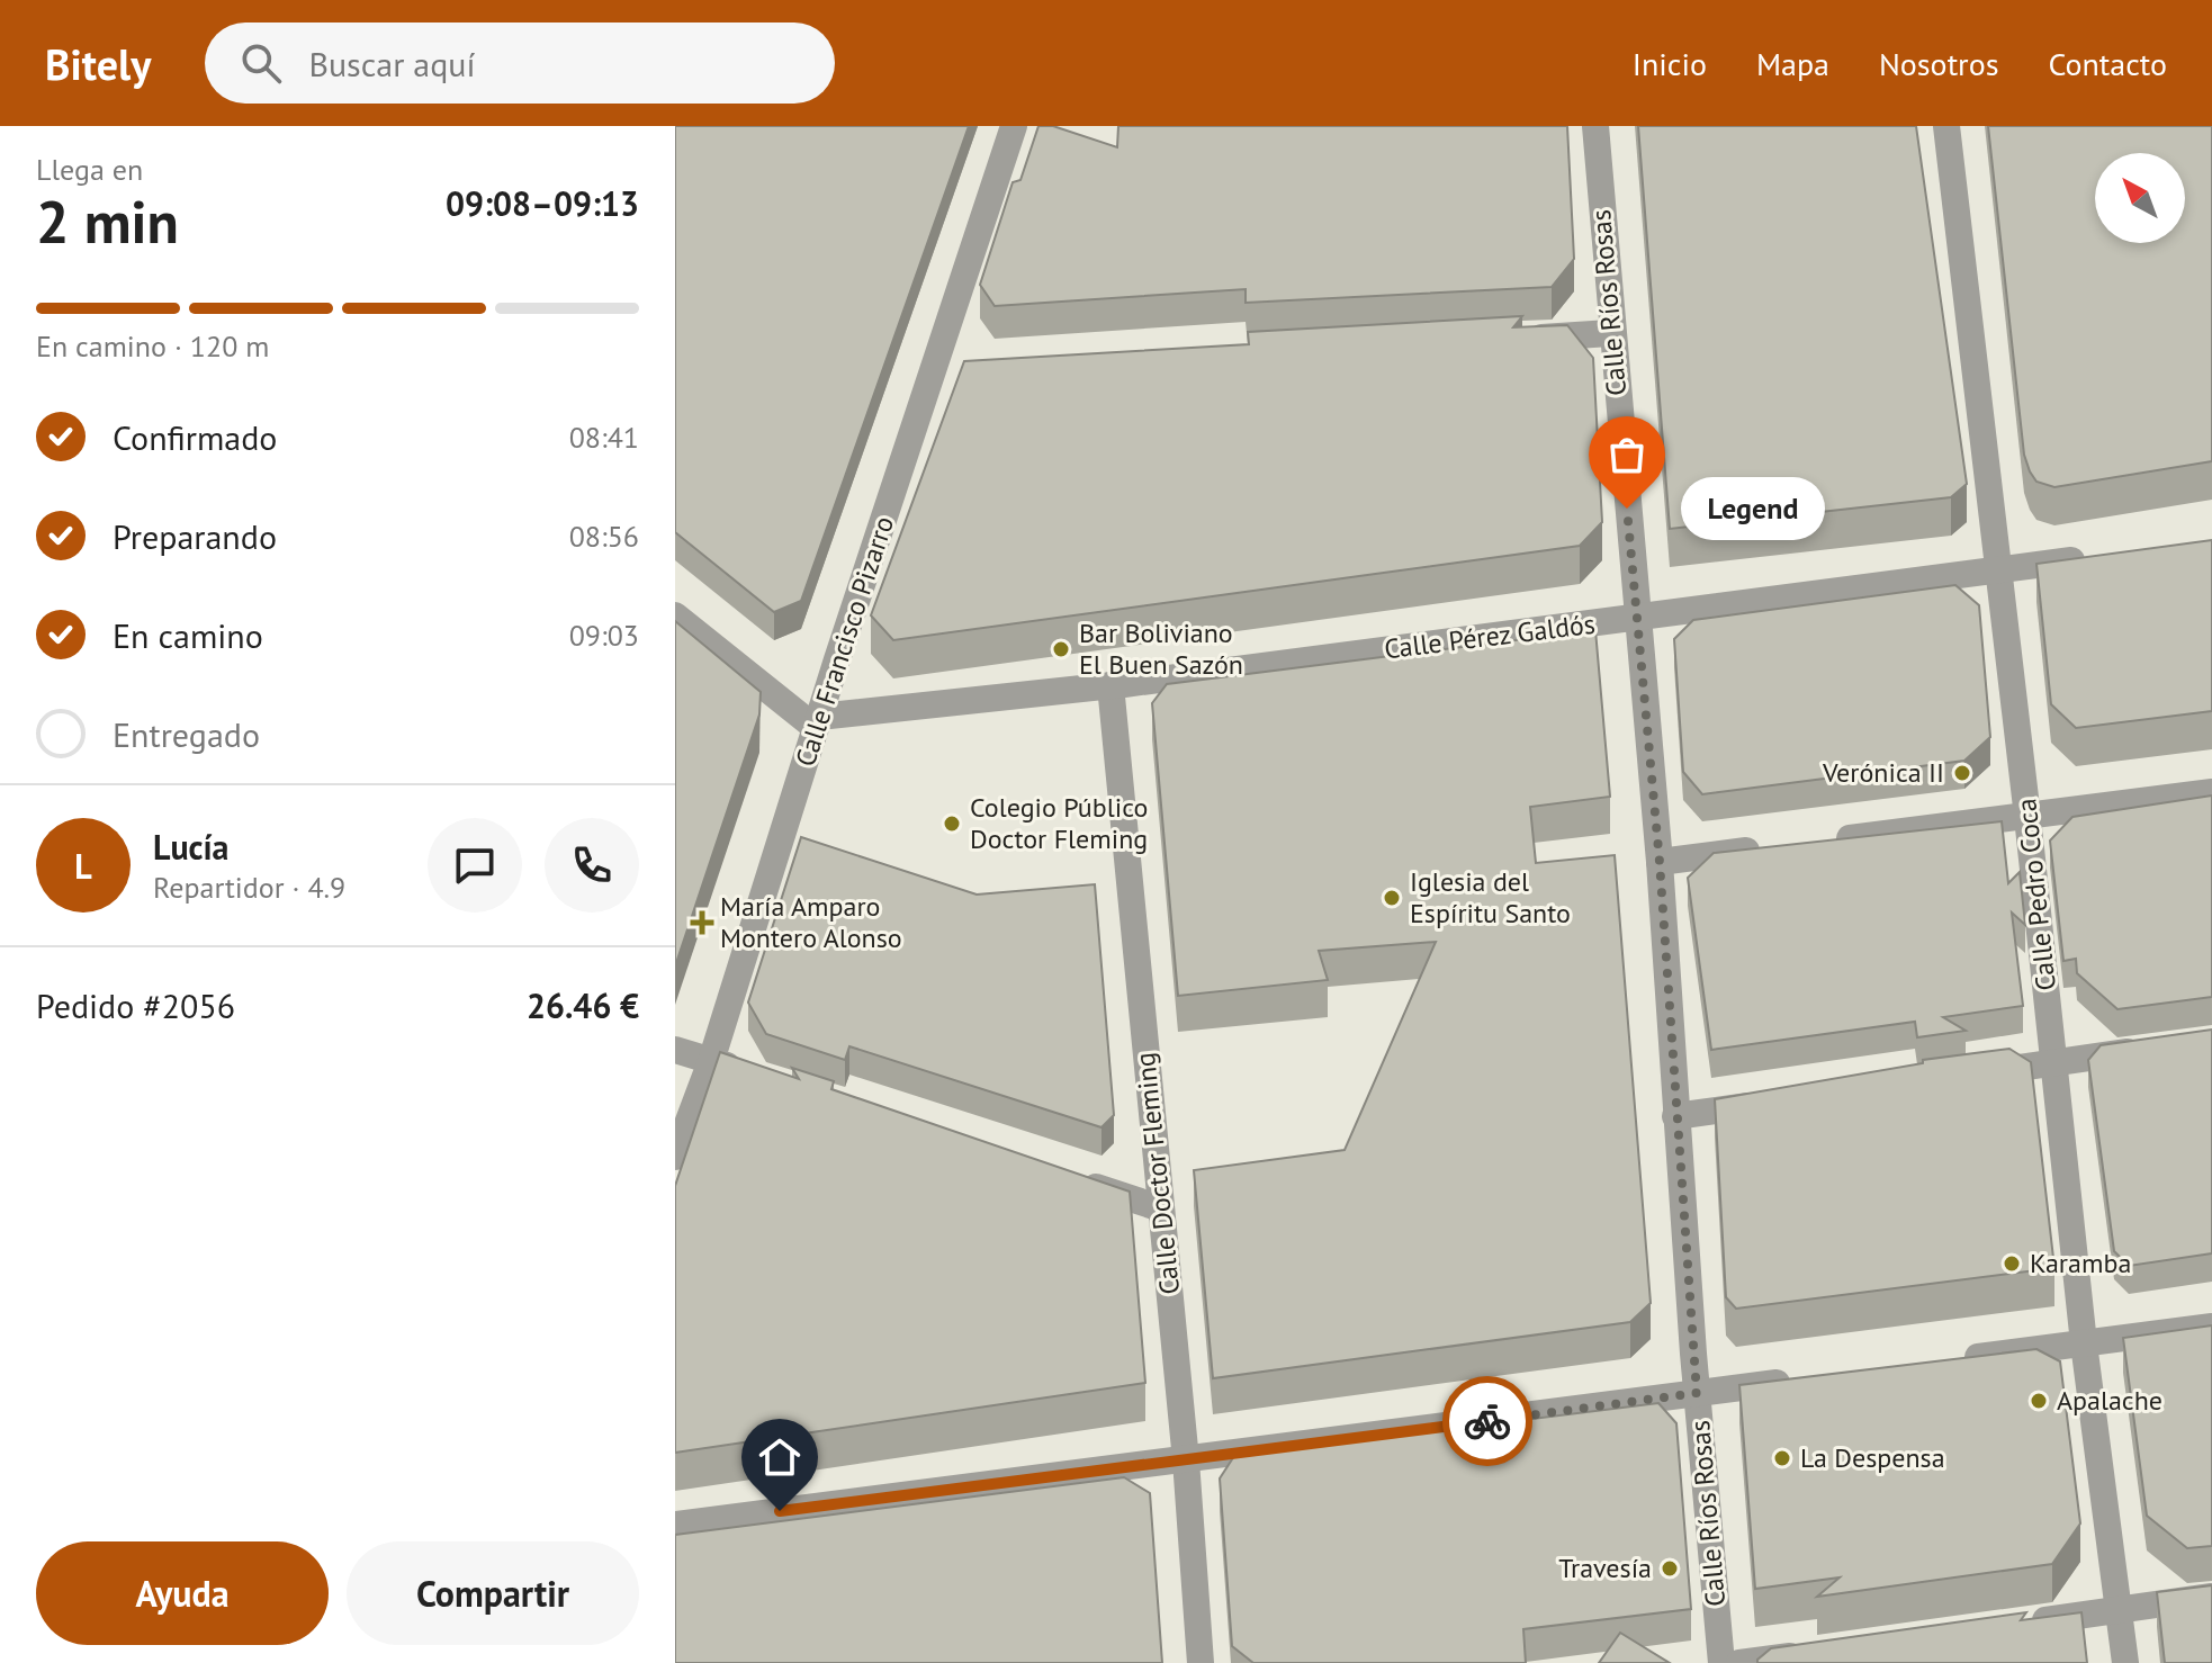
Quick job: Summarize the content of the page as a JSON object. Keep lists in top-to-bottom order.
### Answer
{
  "streets": {
    "street": [
      "Calle Ríos Rosas",
      "Calle Pérez Galdós",
      "Calle Francisco Pizarro",
      "Calle Pedro Coca",
      "Calle Doctor Fleming"
    ]
  },
  "crossings": [
    ["Calle Ríos Rosas", "Calle Pérez Galdós"],
    ["Calle Pérez Galdós", "Calle Francisco Pizarro"],
    ["Calle Pérez Galdós", "Calle Pedro Coca"],
    ["Calle Pérez Galdós", "Calle Doctor Fleming"]
  ],
  "places": {
    "other": [
      "Legend",
      "Bar Boliviano El Buen Sazón",
      "Verónica II",
      "Colegio Público Doctor Fleming",
      "Iglesia del Espíritu Santo",
      "Karamba",
      "Apalache",
      "La Despensa",
      "Travesía"
    ],
    "health": ["María Amparo Montero Alonso"]
  },
  "north": "top left",
  "page": {
    "header": "Bitely",
    "search": "Buscar aquí",
    "nav": [
      "Inicio",
      "Mapa",
      "Nosotros",
      "Contacto"
    ],
    "heading": ["2 min", "Llega en", "09:08–09:13"],
    "panel": [
      "Lucía",
      "Repartidor · 4.9",
      "Pedido #2056",
      "26.46 €"
    ],
    "bar": "En camino · 120 m",
    "list": [
      ["Confirmado", "08:41"],
      ["Preparando", "08:56"],
      ["En camino", "09:03"],
      "Entregado"
    ],
    "bubble": "Legend",
    "round": "L",
    "buttons": ["Ayuda", "Compartir"]
  }
}
